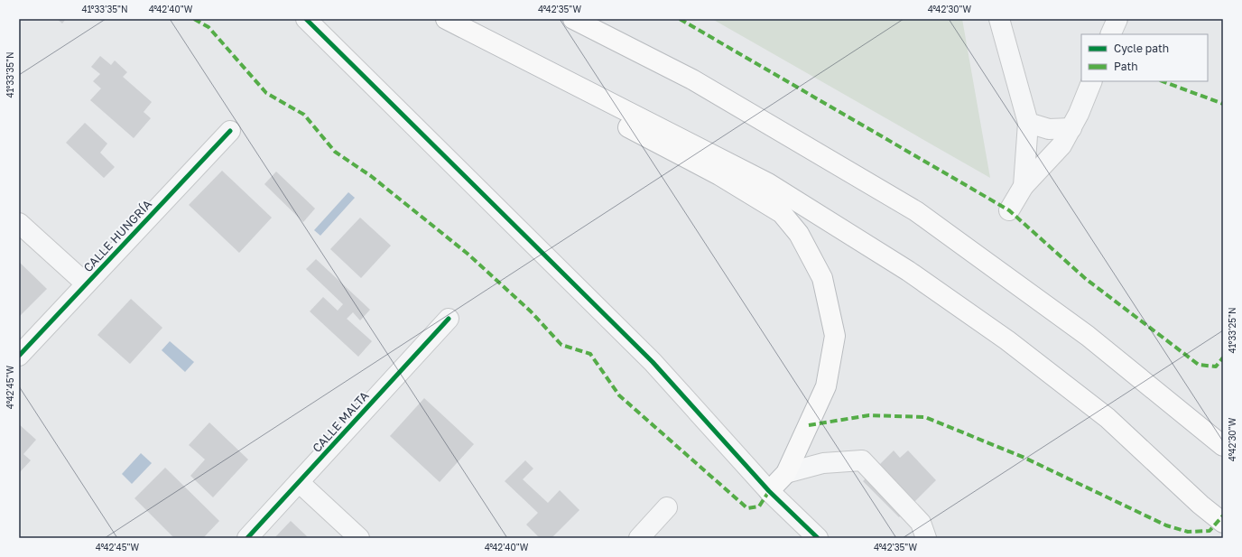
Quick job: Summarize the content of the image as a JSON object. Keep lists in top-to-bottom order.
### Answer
{
  "streets": {
    "street": ["CALLE HUNGRÍA", "CALLE MALTA"]
  },
  "legend": ["Cycle path", "Path"],
  "coordinates": [
    "41°33'35\"N",
    "4°42'40\"W",
    "4°42'35\"W",
    "4°42'30\"W",
    "41°33'25\"N",
    "4°42'45\"W"
  ]
}
